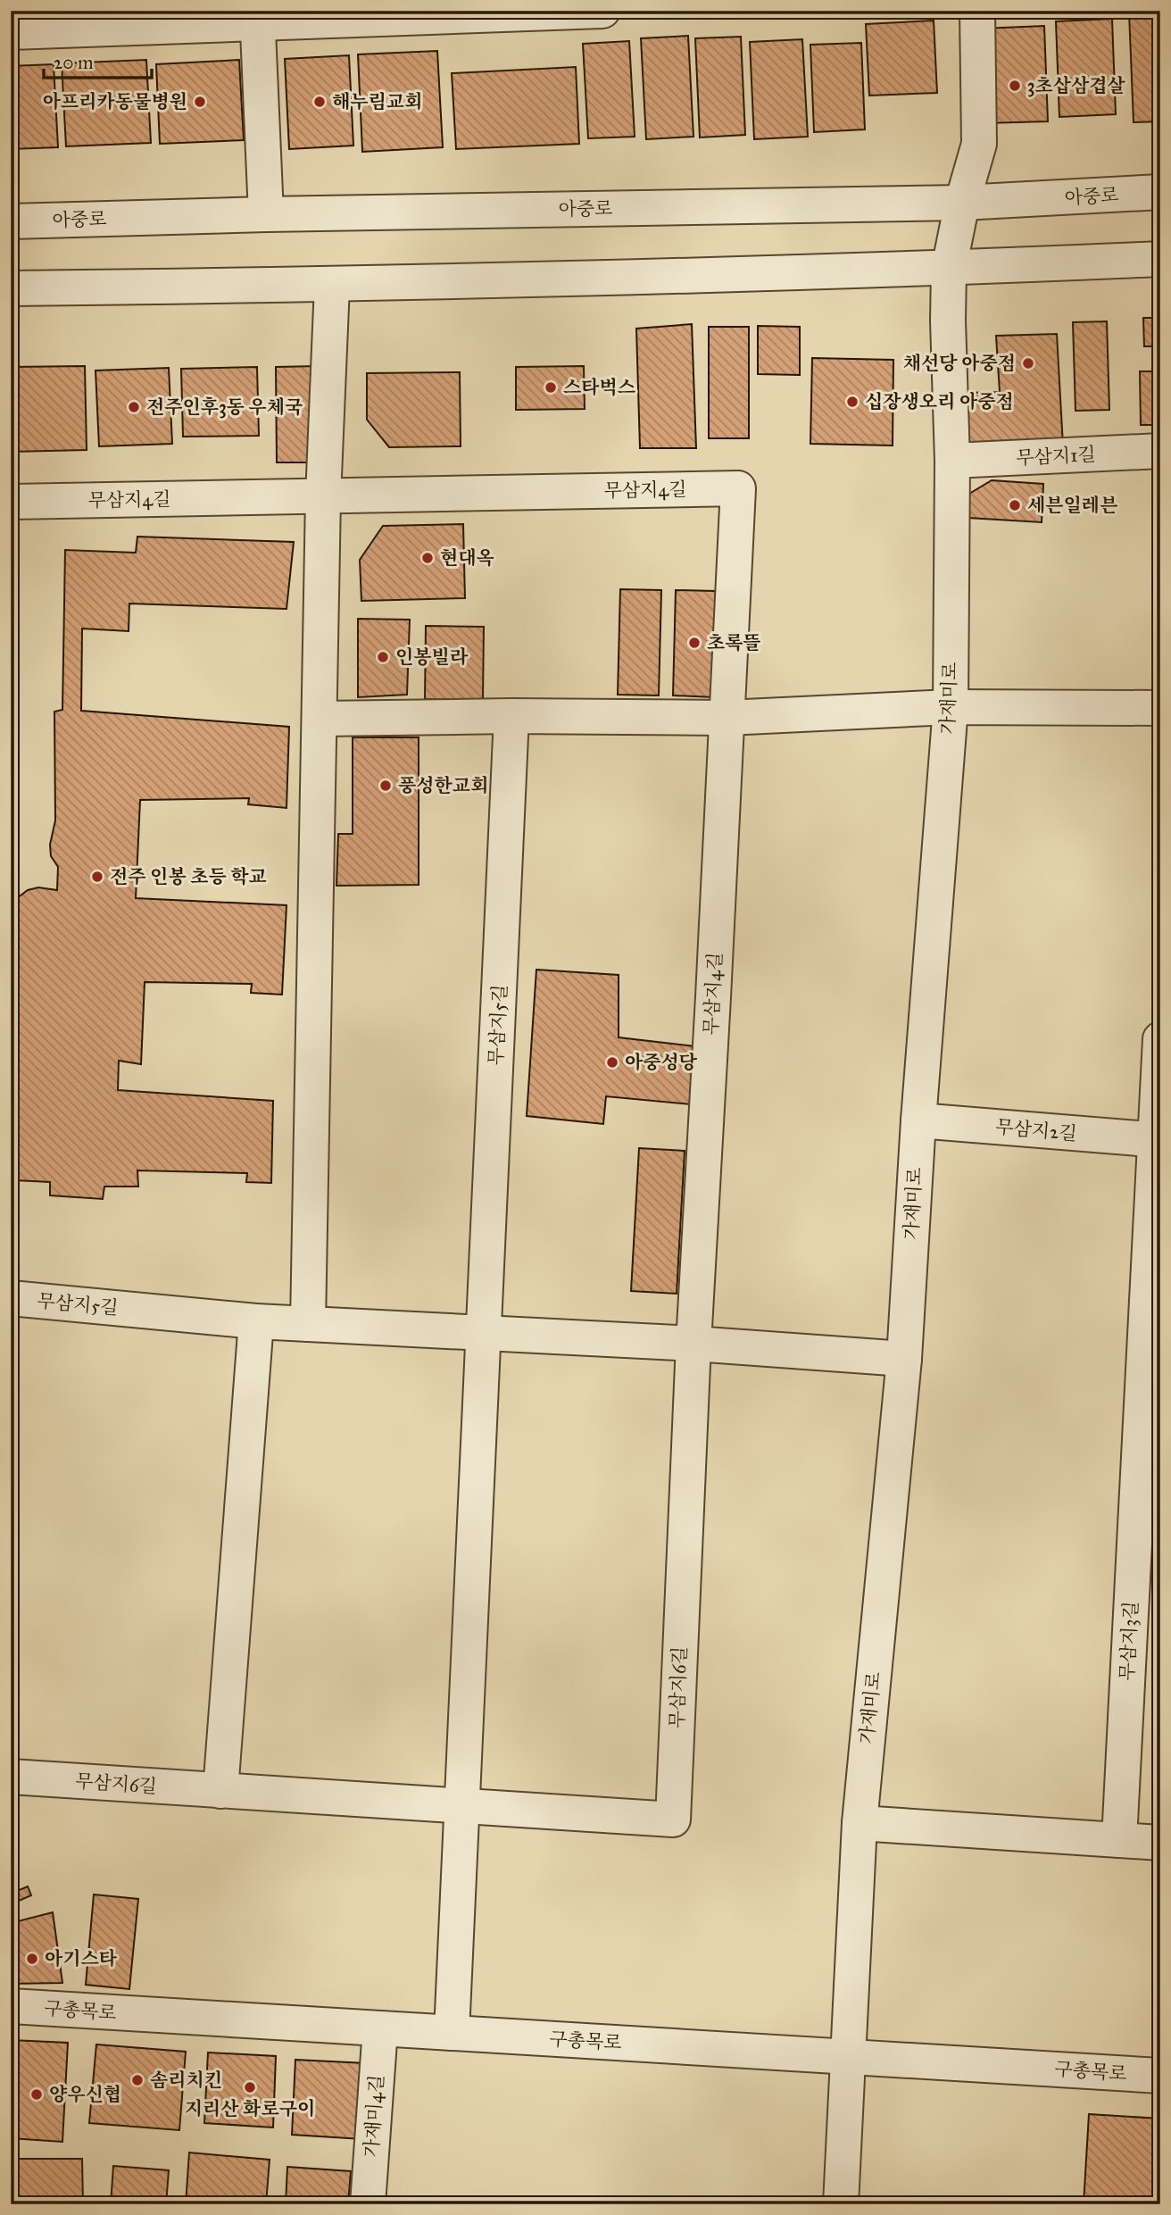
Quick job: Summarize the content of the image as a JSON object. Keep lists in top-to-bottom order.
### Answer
{
  "streets": {
    "street": [
      "아중로",
      "무삼지1길",
      "무삼지4길",
      "가재미로",
      "무삼지5길",
      "무삼지2길",
      "무삼지3길",
      "무삼지6길",
      "구총목로",
      "가재미4길"
    ]
  },
  "crossings": [
    ["아중로", "가재미로"],
    ["무삼지1길", "가재미로"],
    ["무삼지4길", "무삼지5길"],
    ["무삼지4길", "무삼지6길"],
    ["가재미로", "무삼지5길"],
    ["가재미로", "무삼지2길"],
    ["가재미로", "구총목로"],
    ["무삼지5길", "무삼지6길"],
    ["무삼지2길", "무삼지3길"],
    ["구총목로", "가재미4길"]
  ],
  "places": [
    "3초삽삼겹살",
    "아프리카동물병원",
    "해누림교회",
    "채선당 아중점",
    "스타벅스",
    "십장생오리 아중점",
    "전주인후3동 우체국",
    "세븐일레븐",
    "현대옥",
    "초록뜰",
    "인봉빌라",
    "풍성한교회",
    "전주 인봉 초등 학교",
    "아중성당",
    "아기스타",
    "솜리치킨",
    "지리산 화로구이",
    "양우신협"
  ],
  "scale_bar": "20 m"
}
